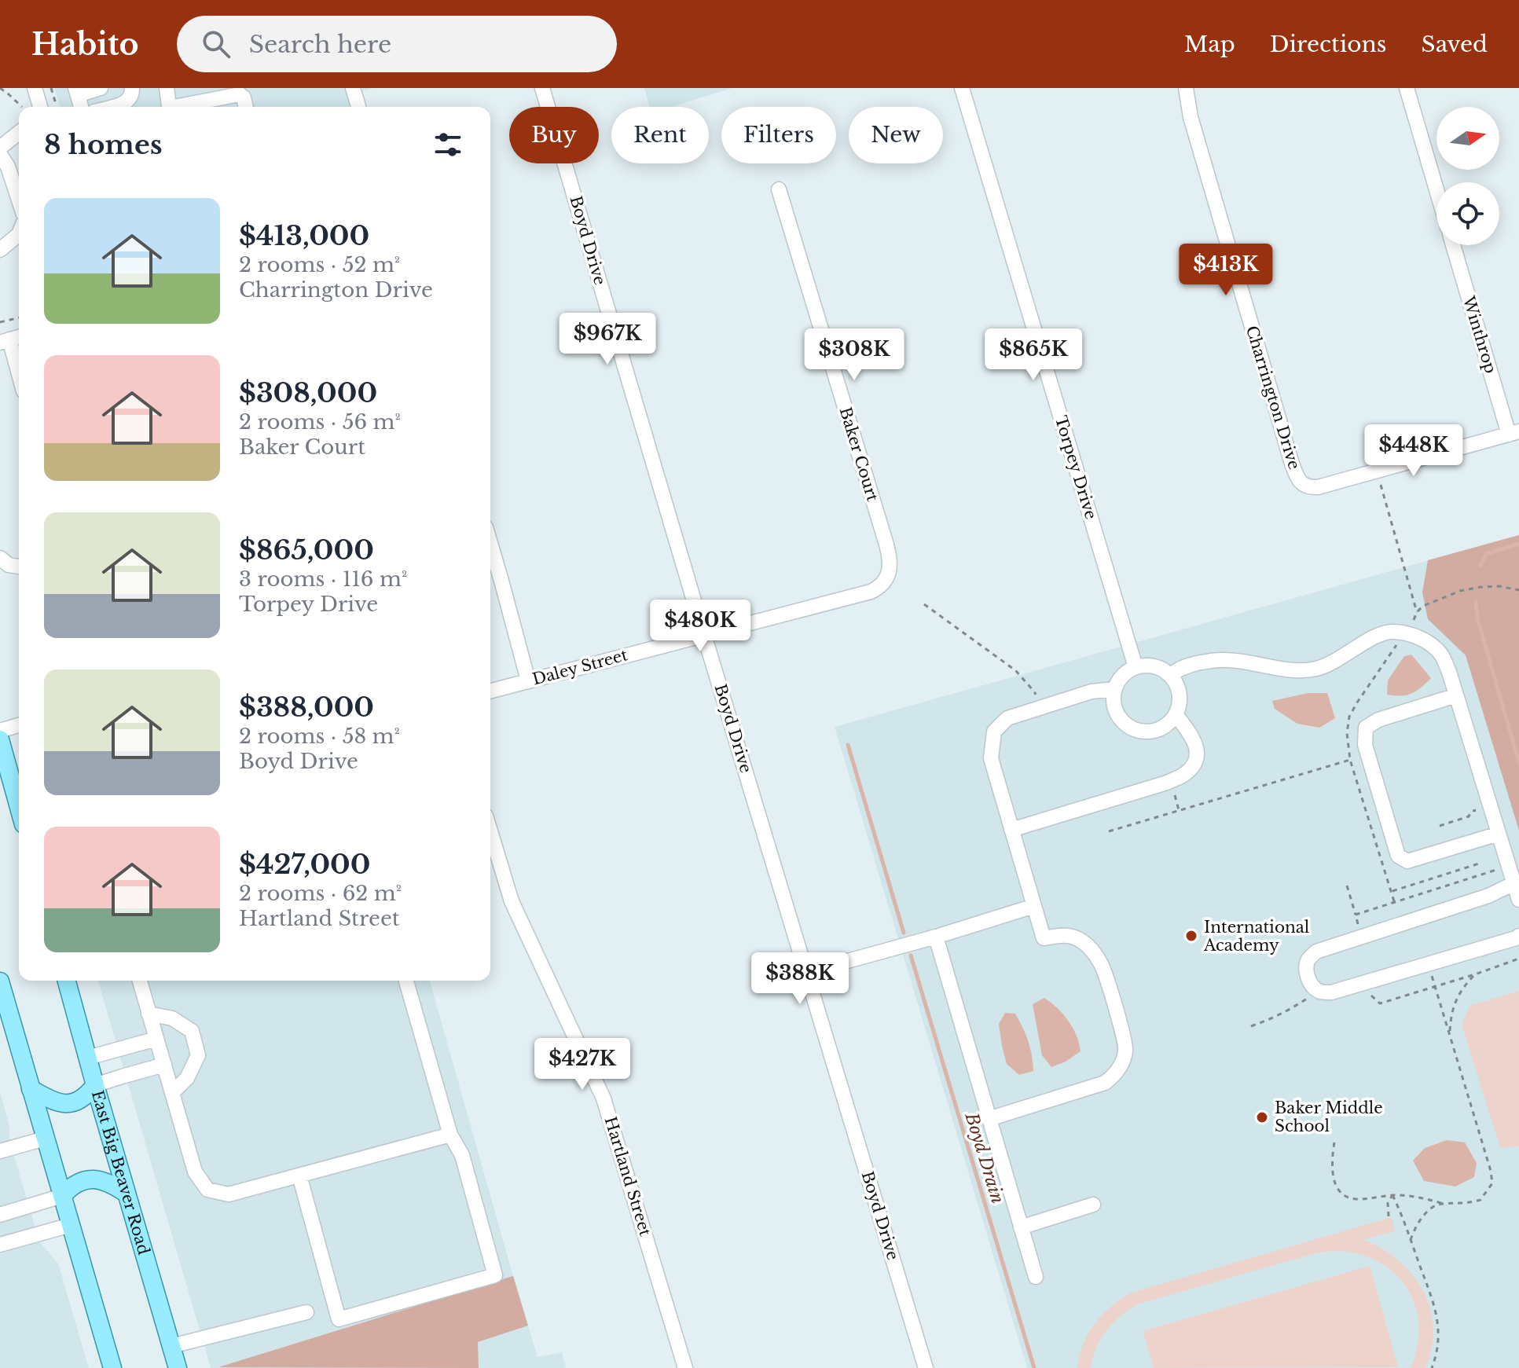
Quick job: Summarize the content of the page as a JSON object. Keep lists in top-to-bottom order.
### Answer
{
  "streets": {
    "main road": ["East Big Beaver Road"],
    "street": [
      "Boyd Drive",
      "Winthrop",
      "Charrington Drive",
      "Baker Court",
      "Torpey Drive",
      "Daley Street",
      "Hartland Street"
    ]
  },
  "crossings": [
    ["Boyd Drive", "Daley Street"],
    ["Winthrop", "Charrington Drive"],
    ["Baker Court", "Daley Street"]
  ],
  "water": ["Boyd Drain"],
  "places": ["International Academy", "Baker Middle School"],
  "north": "right",
  "page": {
    "header": "Habito",
    "search": "Search here",
    "nav": ["Map", "Directions", "Saved"],
    "chip": [
      "Buy",
      "Rent",
      "Filters",
      "New"
    ],
    "heading": "8 homes",
    "list": [
      {
        "name": "$413,000",
        "note": "2 rooms · 52 m² · Charrington Drive"
      },
      {
        "name": "$308,000",
        "note": "2 rooms · 56 m² · Baker Court"
      },
      {
        "name": "$865,000",
        "note": "3 rooms · 116 m² · Torpey Drive"
      },
      {
        "name": "$388,000",
        "note": "2 rooms · 58 m² · Boyd Drive"
      },
      {
        "name": "$427,000",
        "note": "2 rooms · 62 m² · Hartland Street"
      }
    ],
    "price": [
      "$413K",
      "$967K",
      "$308K",
      "$865K",
      "$448K",
      "$480K",
      "$388K",
      "$427K"
    ]
  }
}
